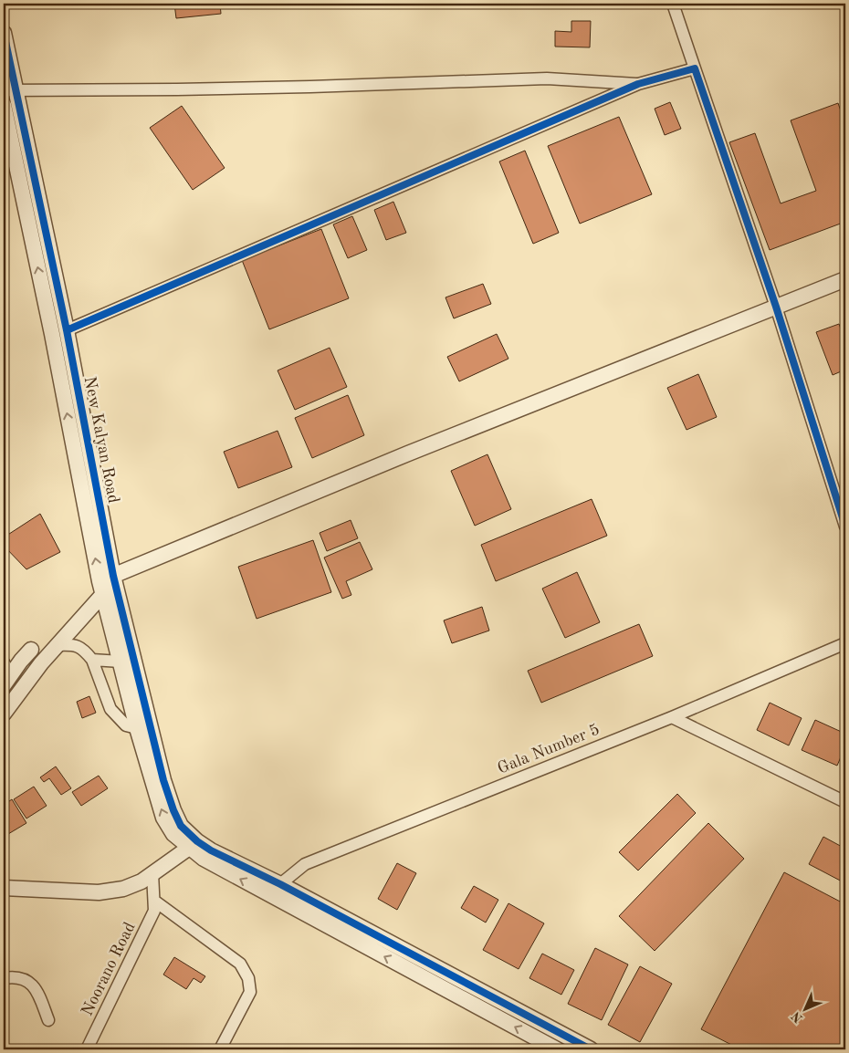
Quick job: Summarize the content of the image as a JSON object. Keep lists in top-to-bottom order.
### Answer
{
  "streets": {
    "street": ["New Kalyan Road", "Gala Number 5", "Noorano Road"]
  },
  "crossings": [
    ["New Kalyan Road", "Gala Number 5"]
  ],
  "north": "bottom left"
}
